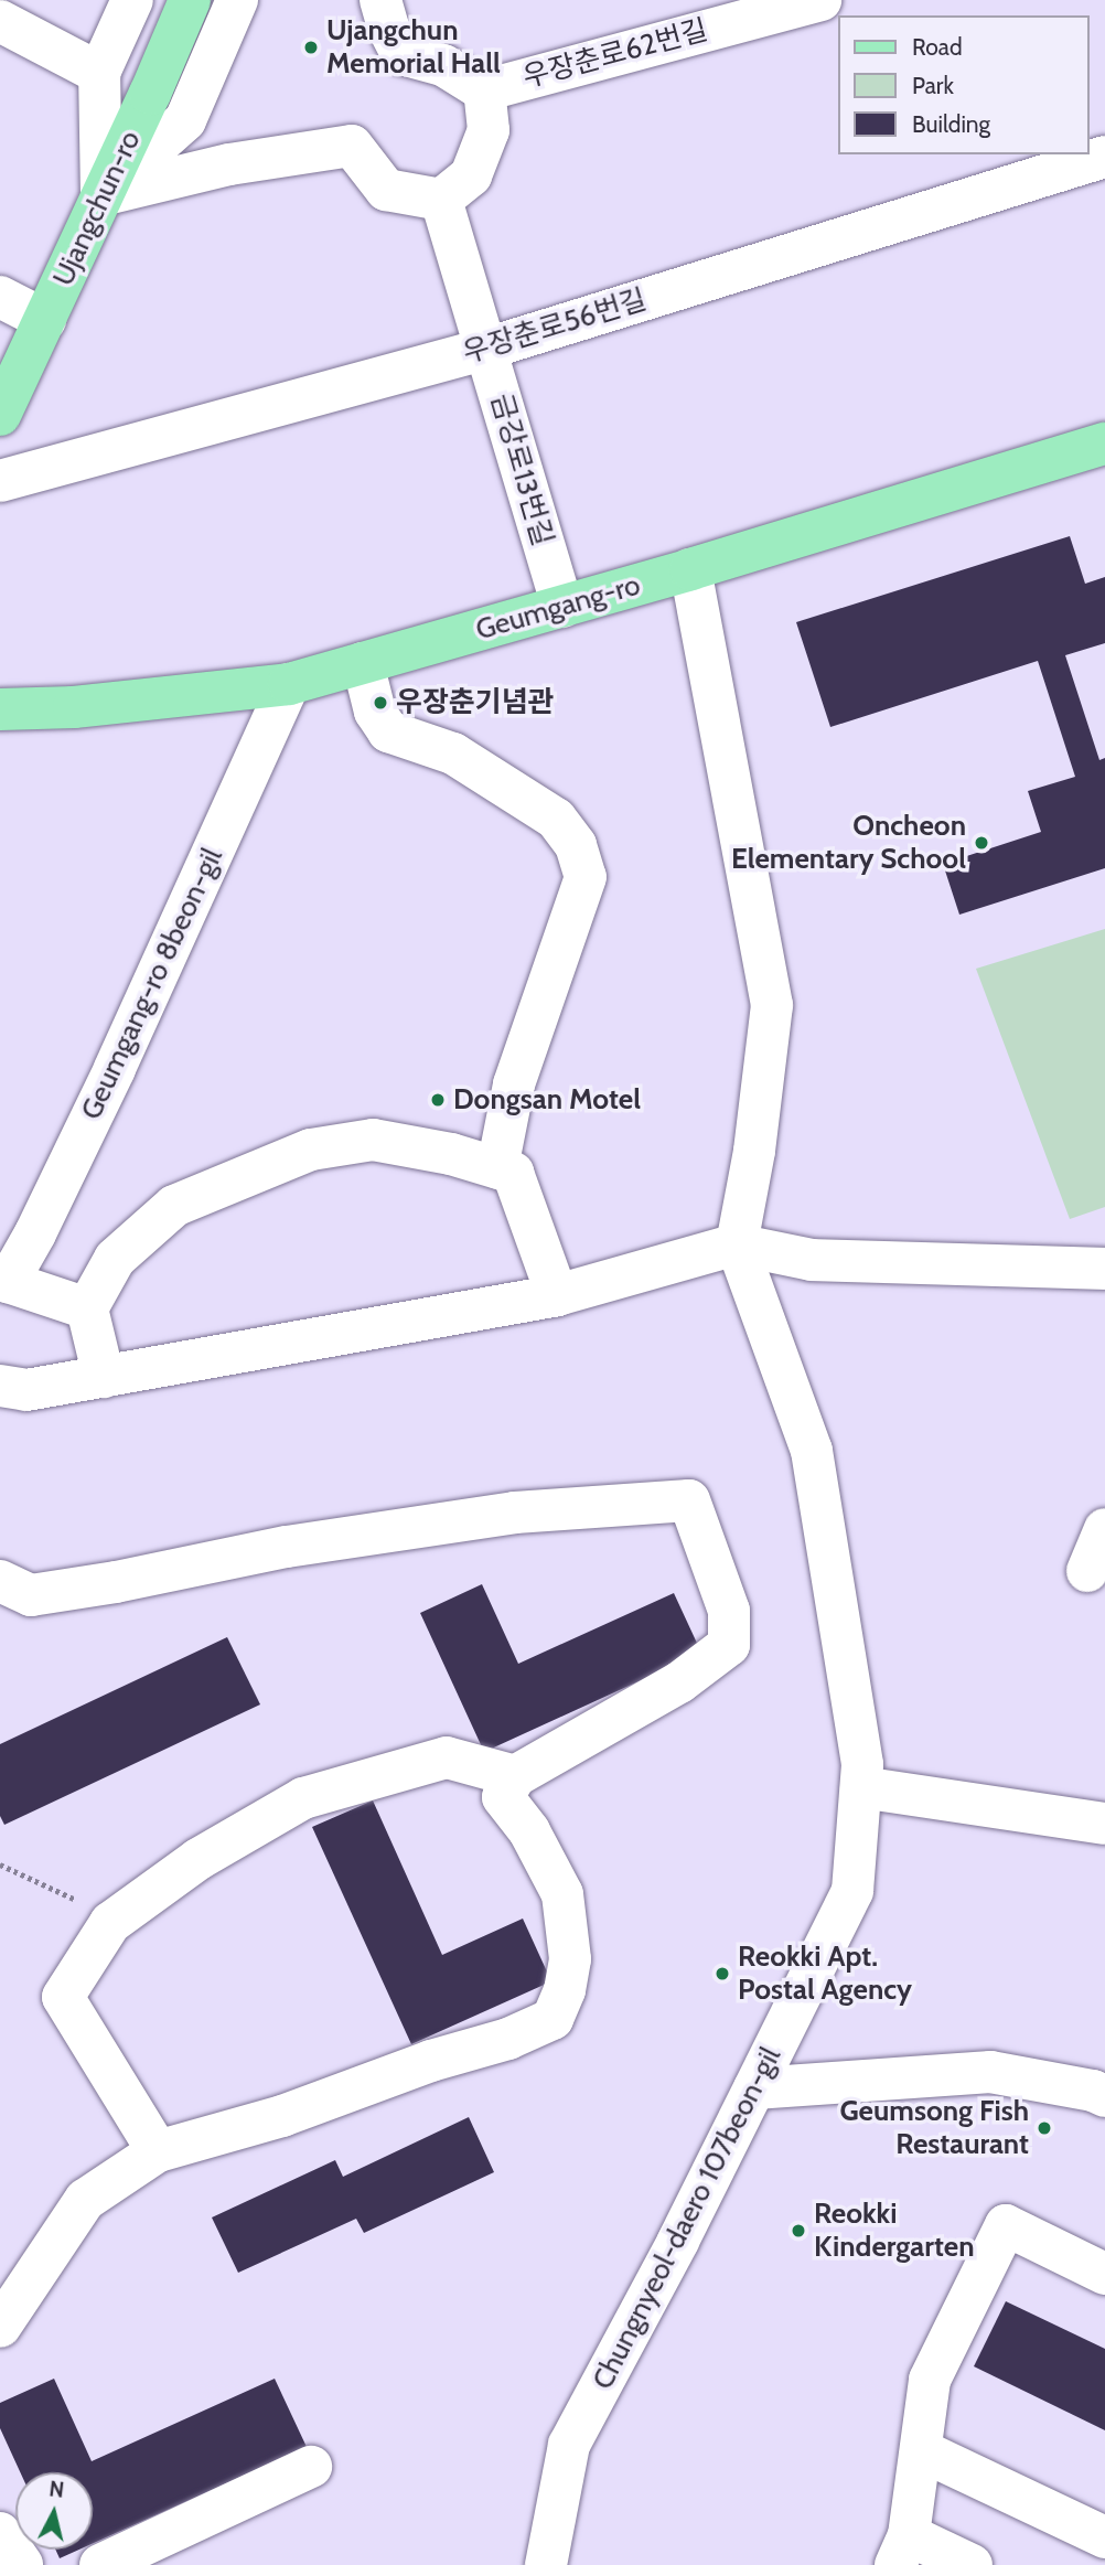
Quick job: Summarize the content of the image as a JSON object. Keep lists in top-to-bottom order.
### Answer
{
  "streets": {
    "main road": ["Ujangchun-ro", "Geumgang-ro"],
    "street": [
      "우장춘로62번길",
      "우장춘로56번길",
      "금강로13번길",
      "Geumgang-ro 8beon-gil",
      "Chungnyeol-daero 107beon-gil"
    ]
  },
  "crossings": [
    ["우장춘로62번길", "금강로13번길"],
    ["우장춘로56번길", "금강로13번길"],
    ["금강로13번길", "Geumgang-ro"],
    ["Geumgang-ro", "Geumgang-ro 8beon-gil"]
  ],
  "places": [
    "Ujangchun Memorial Hall",
    "우장춘기념관",
    "Oncheon Elementary School",
    "Dongsan Motel",
    "Reokki Apt. Postal Agency",
    "Geumsong Fish Restaurant",
    "Reokki Kindergarten"
  ],
  "legend": ["Road", "Park", "Building"],
  "north": "top"
}
